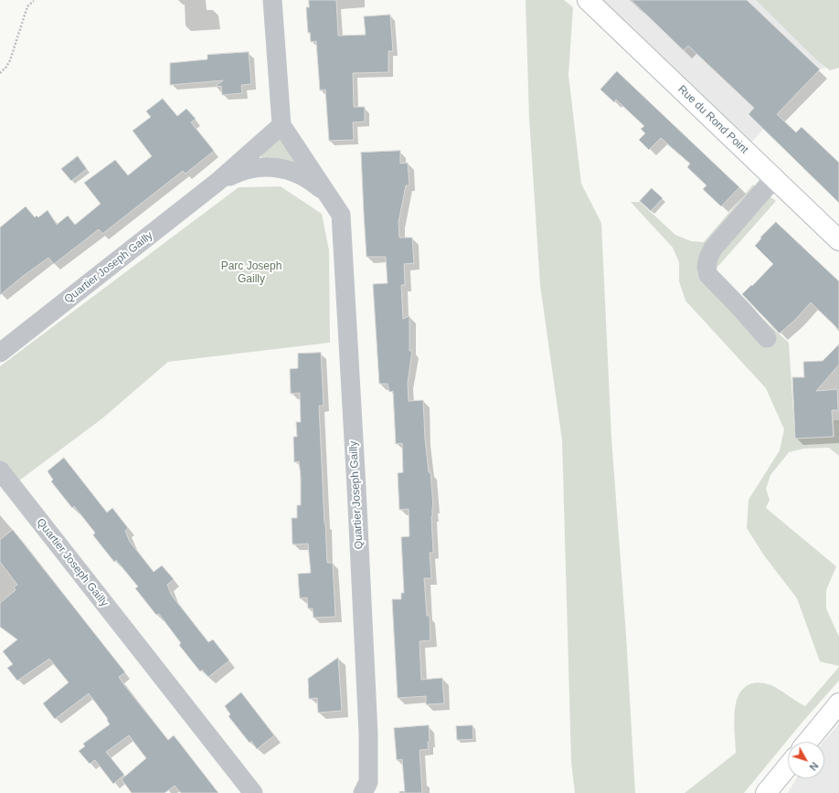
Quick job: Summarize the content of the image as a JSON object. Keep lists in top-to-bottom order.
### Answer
{
  "streets": {
    "street": ["Rue du Rond Point", "Quartier Joseph Gailly"]
  },
  "parks": ["Parc Joseph Gailly"],
  "north": "bottom right"
}
